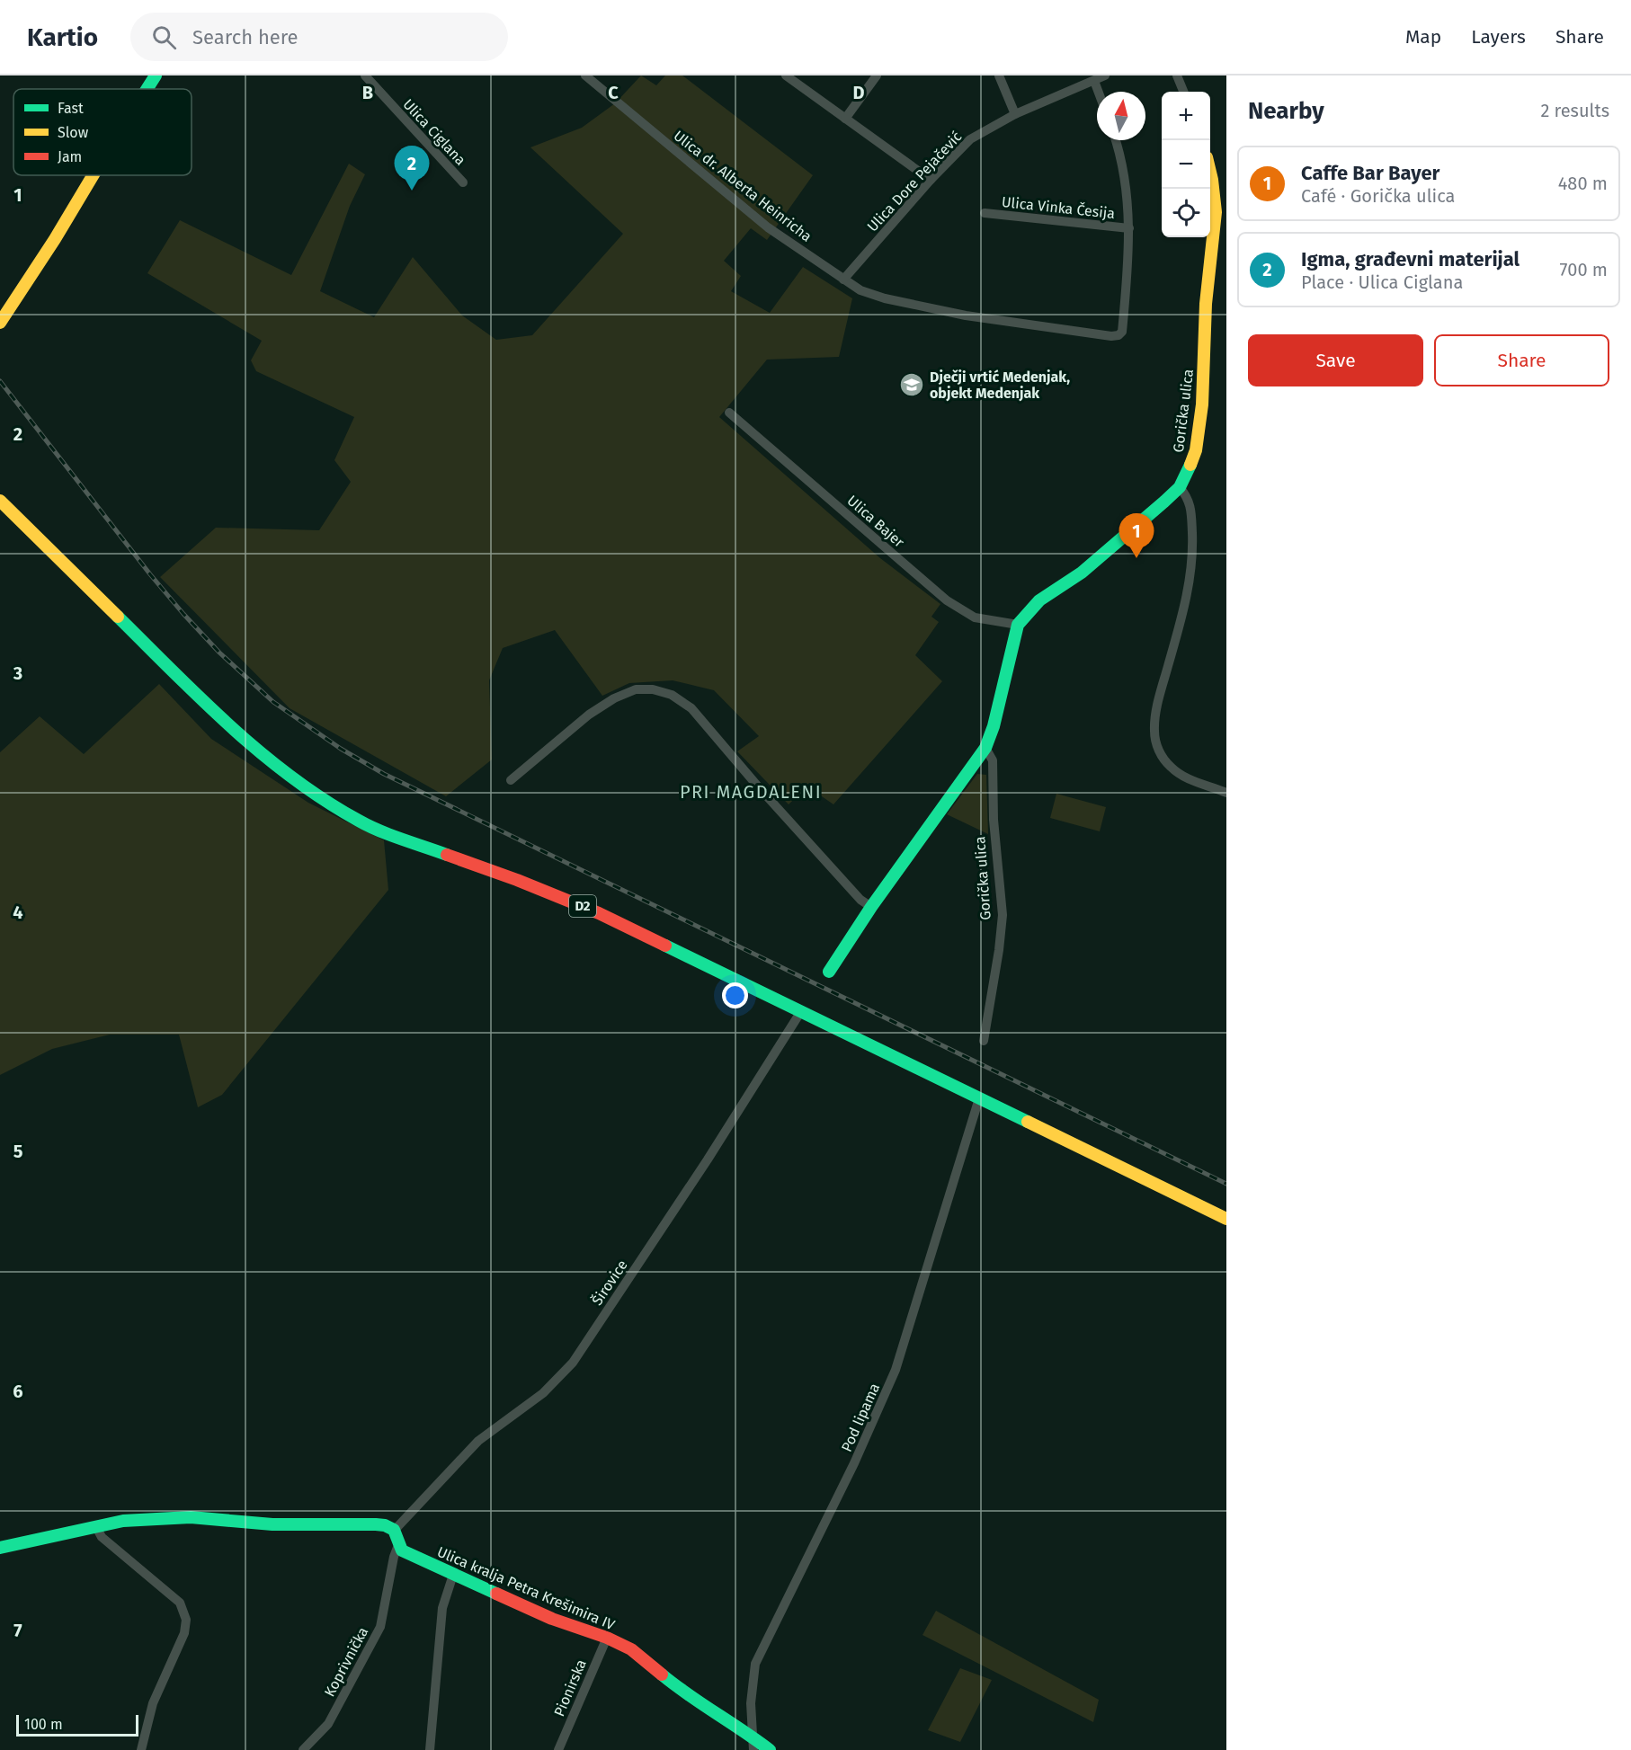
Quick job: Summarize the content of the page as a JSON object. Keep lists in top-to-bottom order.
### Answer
{
  "streets": {
    "street": [
      "Ulica Ciglana",
      "Ulica Dore Pejačević",
      "Ulica dr. Alberta Heinricha",
      "Ulica Vinka Česija",
      "Gorička ulica",
      "Ulica Bajer",
      "D2",
      "Širovice",
      "Pod lipama",
      "Ulica kralja Petra Krešimira IV",
      "Koprivnička",
      "Pionirska"
    ]
  },
  "crossings": [
    ["Ulica Dore Pejačević", "Ulica dr. Alberta Heinricha"],
    ["Ulica dr. Alberta Heinricha", "Ulica Vinka Česija"],
    ["Gorička ulica", "Ulica Bajer"],
    ["D2", "Širovice"],
    ["D2", "Pod lipama"],
    ["Pod lipama", "Ulica kralja Petra Krešimira IV"],
    ["Ulica kralja Petra Krešimira IV", "Koprivnička"],
    ["Ulica kralja Petra Krešimira IV", "Pionirska"]
  ],
  "districts": ["PRI MAGDALENI"],
  "places": {
    "school or university": ["Dječji vrtić Medenjak, objekt Medenjak"]
  },
  "legend": ["Fast", "Slow", "Jam"],
  "scale_bar": "100 m",
  "north": "top",
  "page": {
    "header": "Kartio",
    "search": "Search here",
    "nav": ["Map", "Layers", "Share"],
    "heading": ["Nearby", "2 results"],
    "map_buttons": ["+", "−"],
    "pins": ["2", "1"],
    "list": [
      {
        "mark": "1",
        "name": "Caffe Bar Bayer",
        "note": "Café · Gorička ulica",
        "value": "480 m"
      },
      {
        "mark": "2",
        "name": "Igma, građevni materijal",
        "note": "Place · Ulica Ciglana",
        "value": "700 m"
      }
    ],
    "buttons": ["Save", "Share"],
    "scale": "100 m"
  },
  "grid": {
    "columns": ["B", "C", "D"],
    "rows": [
      "1",
      "2",
      "3",
      "4",
      "5",
      "6",
      "7"
    ]
  }
}
